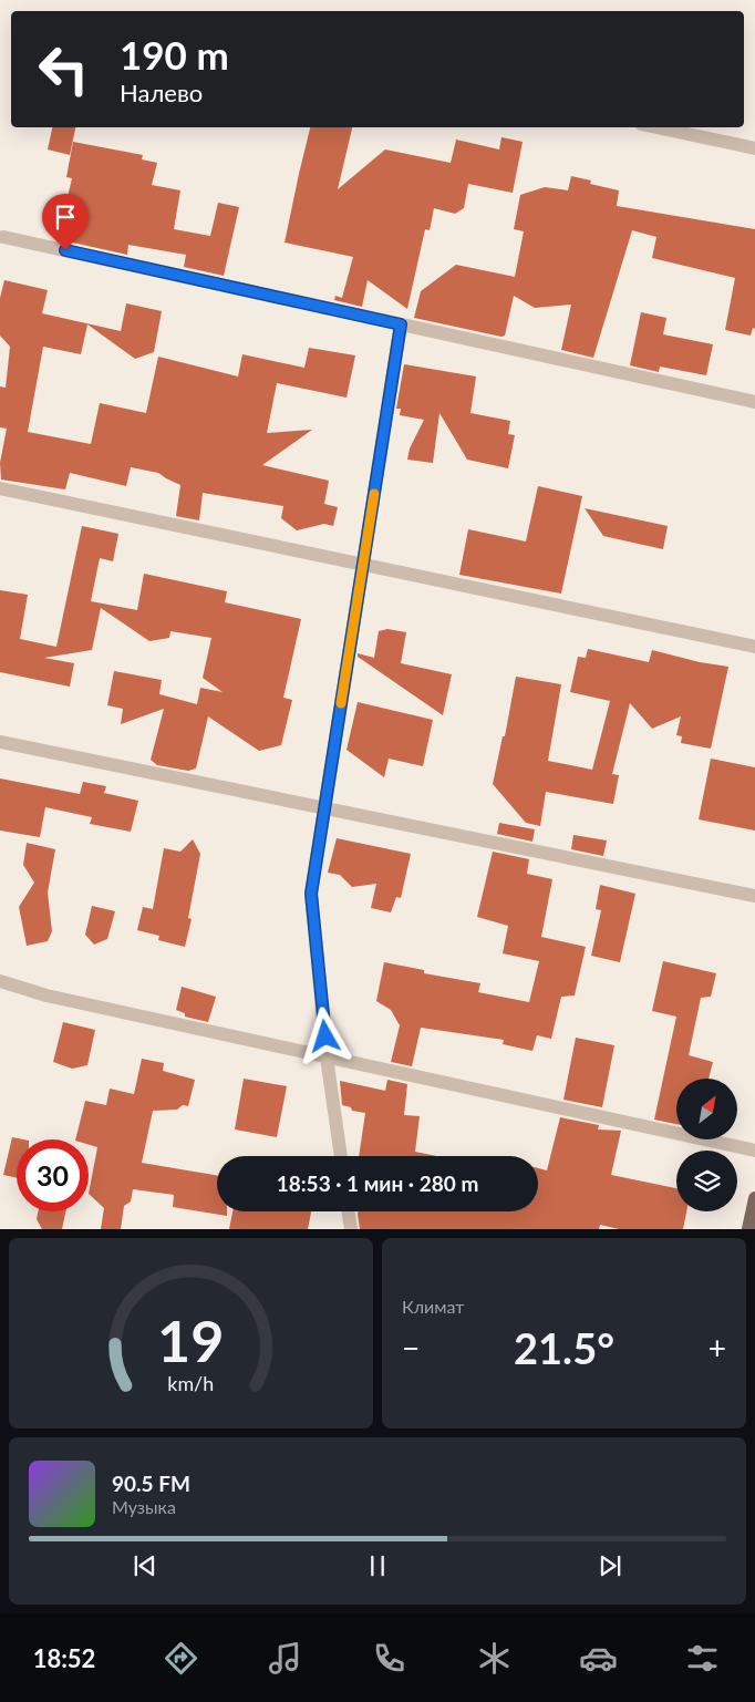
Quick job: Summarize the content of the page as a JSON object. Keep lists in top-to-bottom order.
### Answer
{
  "north": "top right",
  "page": {
    "turn": ["190 m", "Налево"],
    "limit": "30",
    "trip": "18:53 · 1 мин · 280 m",
    "tile": "Климат",
    "heat": ["−", "21.5°", "+"],
    "song": ["90.5 FM", "Музыка"],
    "tabs": "18:52",
    "gauge": ["19", "km/h"]
  }
}
